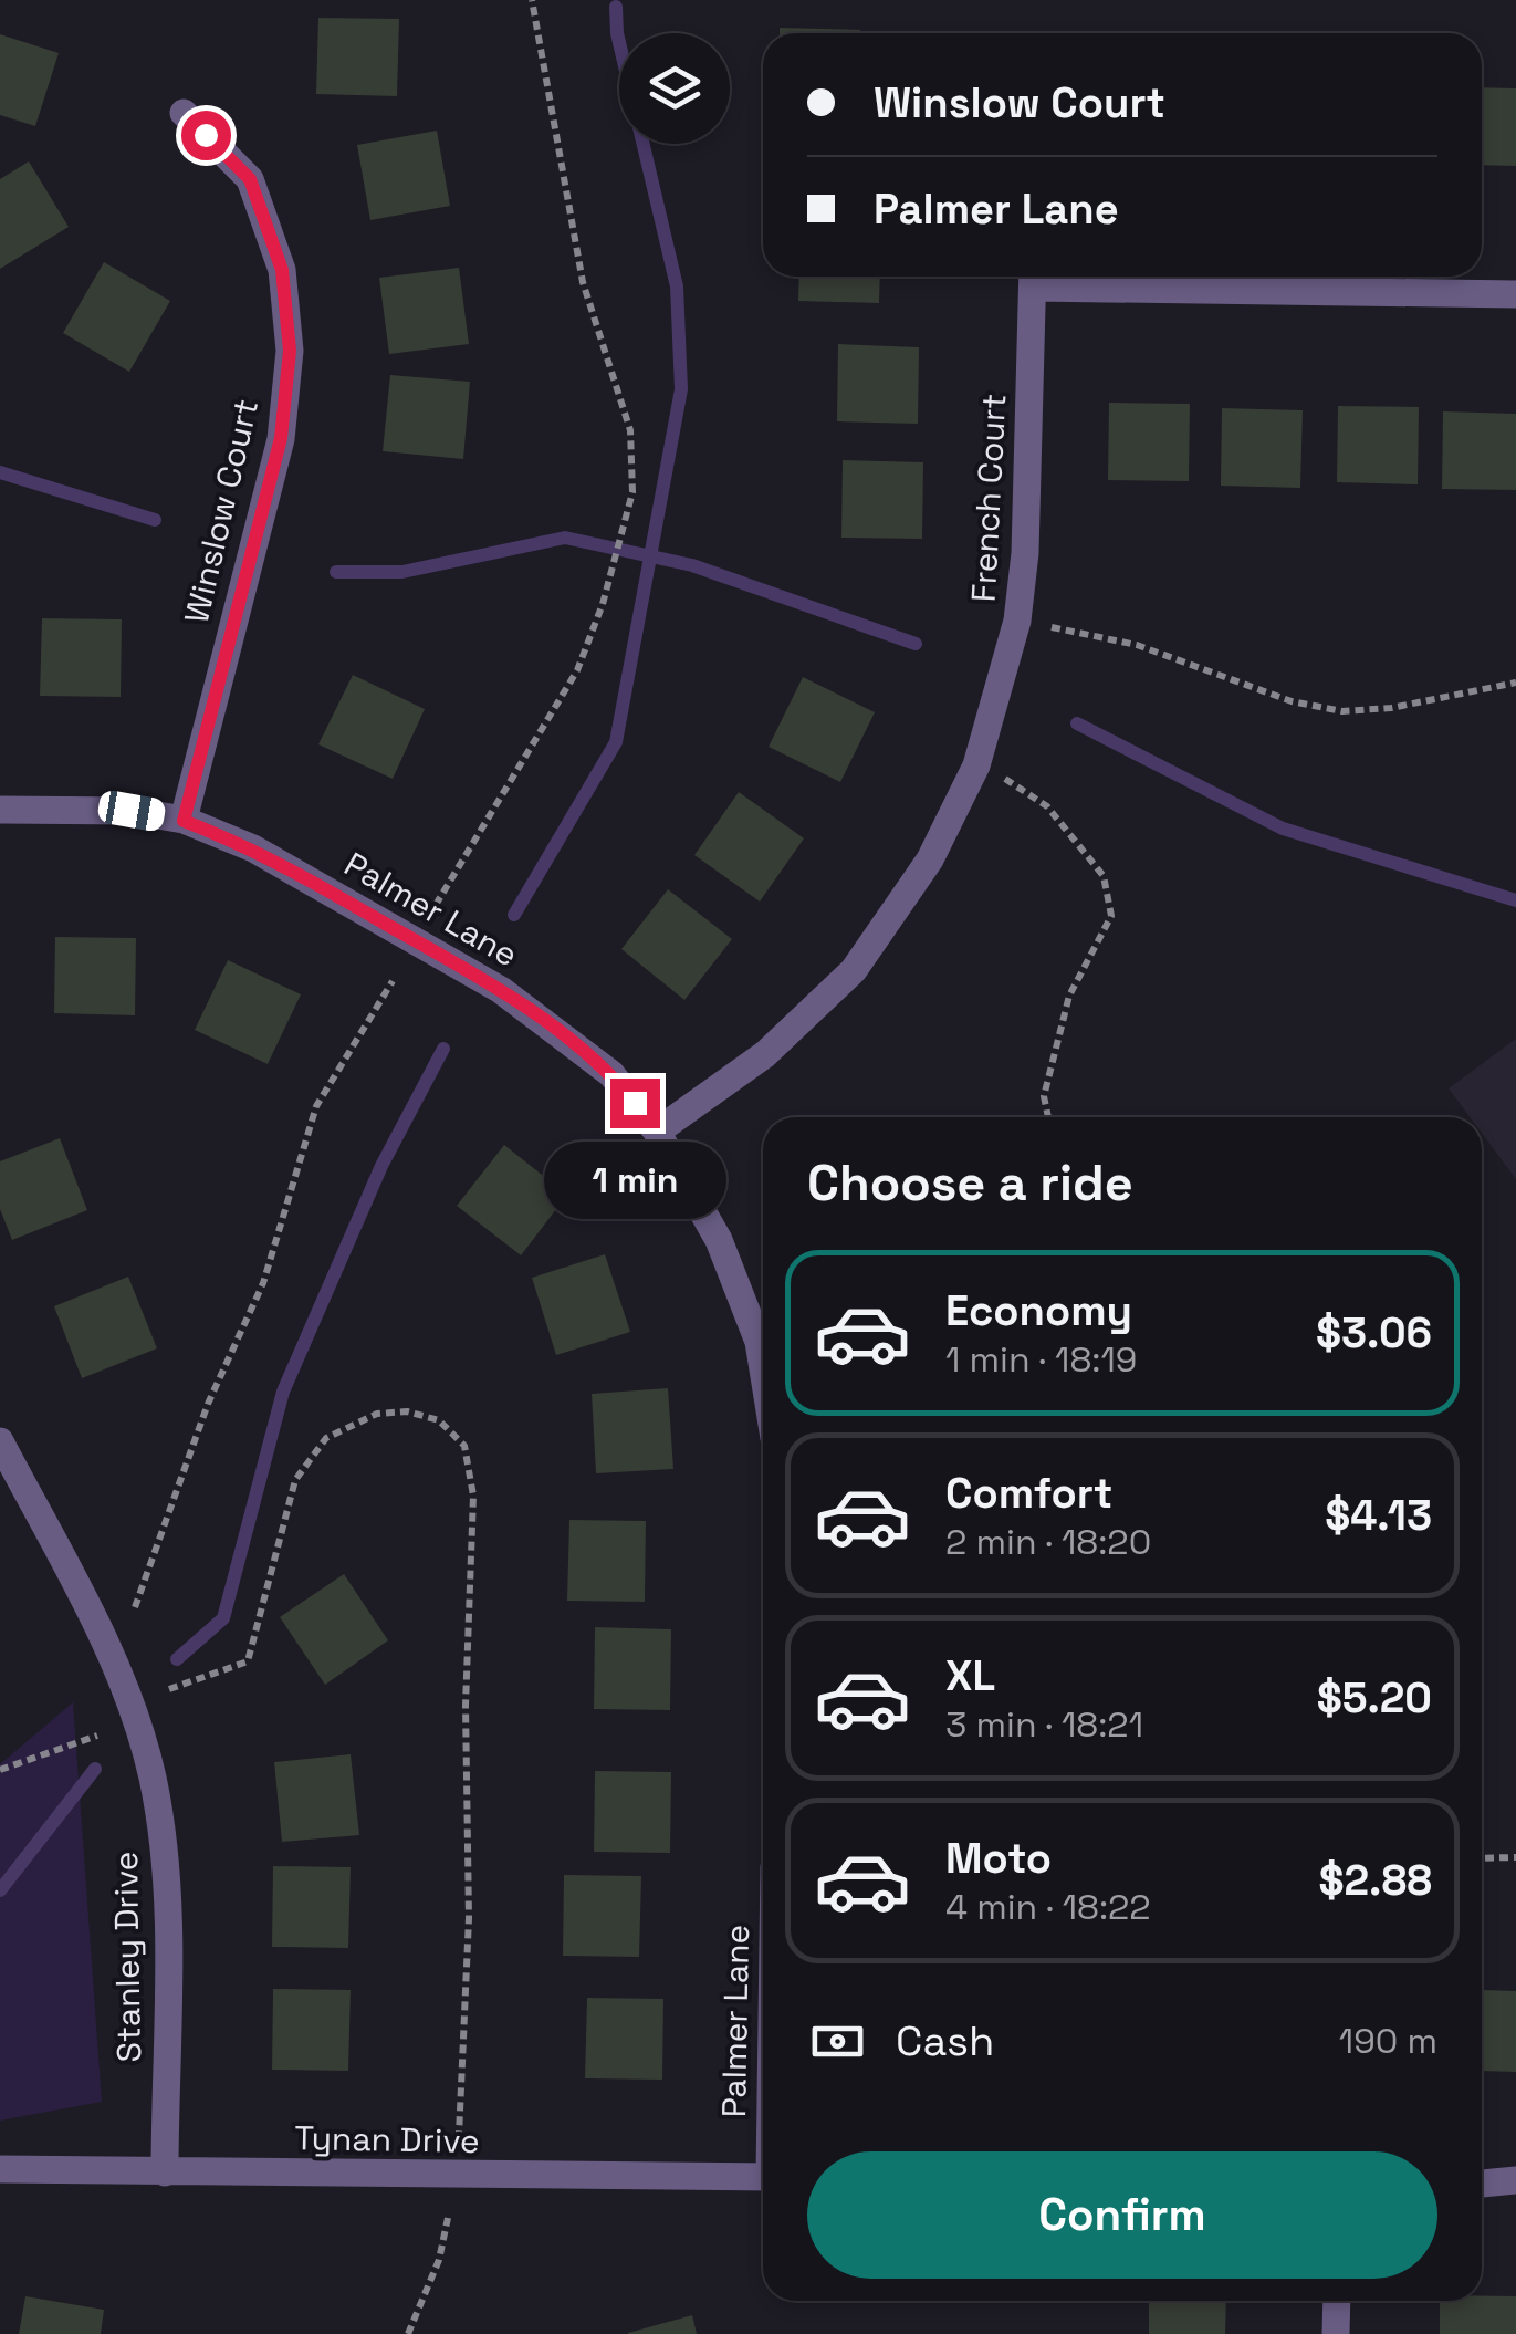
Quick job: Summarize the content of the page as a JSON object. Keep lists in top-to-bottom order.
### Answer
{
  "streets": {
    "street": [
      "French Court",
      "Winslow Court",
      "Palmer Lane",
      "Stanley Drive",
      "Tynan Drive"
    ]
  },
  "crossings": [
    ["French Court", "Palmer Lane"],
    ["Winslow Court", "Palmer Lane"],
    ["Stanley Drive", "Tynan Drive"]
  ],
  "page": {
    "banner": ["Winslow Court", "Palmer Lane"],
    "heading": "Choose a ride",
    "bubble": "1 min",
    "list": [
      {
        "name": "Economy",
        "note": "1 min · 18:19",
        "value": "$3.06"
      },
      {
        "name": "Comfort",
        "note": "2 min · 18:20",
        "value": "$4.13"
      },
      {
        "name": "XL",
        "note": "3 min · 18:21",
        "value": "$5.20"
      },
      {
        "name": "Moto",
        "note": "4 min · 18:22",
        "value": "$2.88"
      }
    ],
    "pay": ["Cash", "190 m"],
    "buttons": "Confirm"
  }
}
